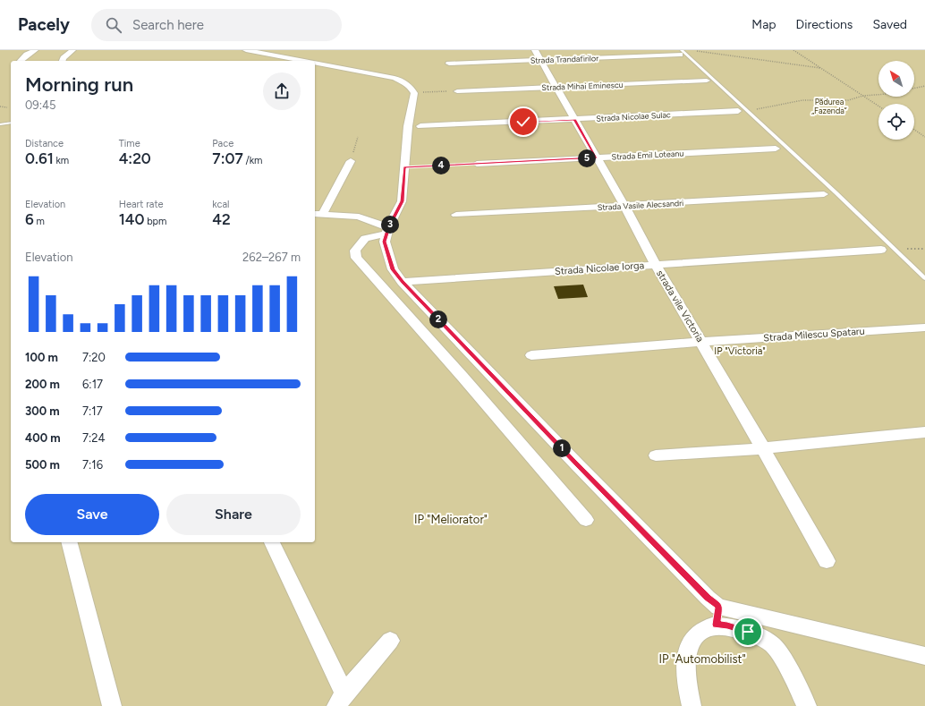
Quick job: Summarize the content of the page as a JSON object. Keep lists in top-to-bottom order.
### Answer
{
  "streets": {
    "street": [
      "Strada Trandafirilor",
      "Strada Mihai Eminescu",
      "Strada Nicolae Sulac",
      "Strada Emil Loteanu",
      "Strada Vasile Alecsandri",
      "Strada Nicolae Iorga",
      "strada vile Victoria",
      "Strada Milescu Spataru"
    ]
  },
  "crossings": [
    ["Strada Trandafirilor", "strada vile Victoria"],
    ["Strada Mihai Eminescu", "strada vile Victoria"],
    ["Strada Nicolae Sulac", "strada vile Victoria"],
    ["Strada Emil Loteanu", "strada vile Victoria"],
    ["Strada Vasile Alecsandri", "strada vile Victoria"],
    ["Strada Nicolae Iorga", "strada vile Victoria"],
    ["strada vile Victoria", "Strada Milescu Spataru"]
  ],
  "parks": [
    "Pădurea „Fazenda”",
    "IP \"Victoria\"",
    "IP \"Meliorator\"",
    "IP \"Automobilist\""
  ],
  "north": "top left",
  "page": {
    "header": "Pacely",
    "search": "Search here",
    "nav": ["Map", "Directions", "Saved"],
    "heading": ["Morning run", "09:45"],
    "stats": [
      ["Distance", "0.61 km"],
      ["Time", "4:20"],
      ["Pace", "7:07 /km"],
      ["Elevation", "6 m"],
      ["Heart rate", "140 bpm"],
      ["kcal", "42"]
    ],
    "pins": [
      "5",
      "4",
      "3",
      "2",
      "1"
    ],
    "chart": ["Elevation", "262–267 m"],
    "list": [
      {
        "name": "100 m",
        "note": "7:20"
      },
      {
        "name": "200 m",
        "note": "6:17"
      },
      {
        "name": "300 m",
        "note": "7:17"
      },
      {
        "name": "400 m",
        "note": "7:24"
      },
      {
        "name": "500 m",
        "note": "7:16"
      }
    ],
    "buttons": ["Save", "Share"]
  }
}
